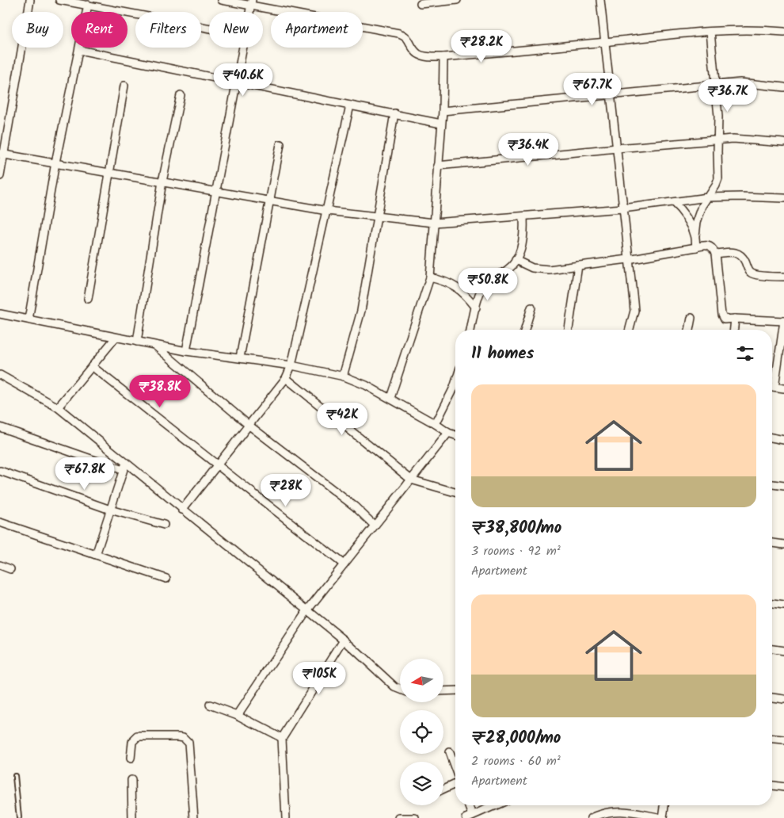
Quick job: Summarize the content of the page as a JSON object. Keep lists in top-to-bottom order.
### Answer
{
  "north": "left",
  "page": {
    "chip": [
      "Buy",
      "Rent",
      "Filters",
      "New",
      "Apartment"
    ],
    "price": [
      "₹28.2K",
      "₹40.6K",
      "₹67.7K",
      "₹36.7K",
      "₹36.4K",
      "₹50.8K",
      "₹38.8K",
      "₹42K",
      "₹67.8K",
      "₹28K",
      "₹105K"
    ],
    "heading": "11 homes",
    "list": [
      {
        "name": "₹38,800/mo",
        "note": "3 rooms · 92 m² · Apartment"
      },
      {
        "name": "₹28,000/mo",
        "note": "2 rooms · 60 m² · Apartment"
      }
    ]
  }
}
